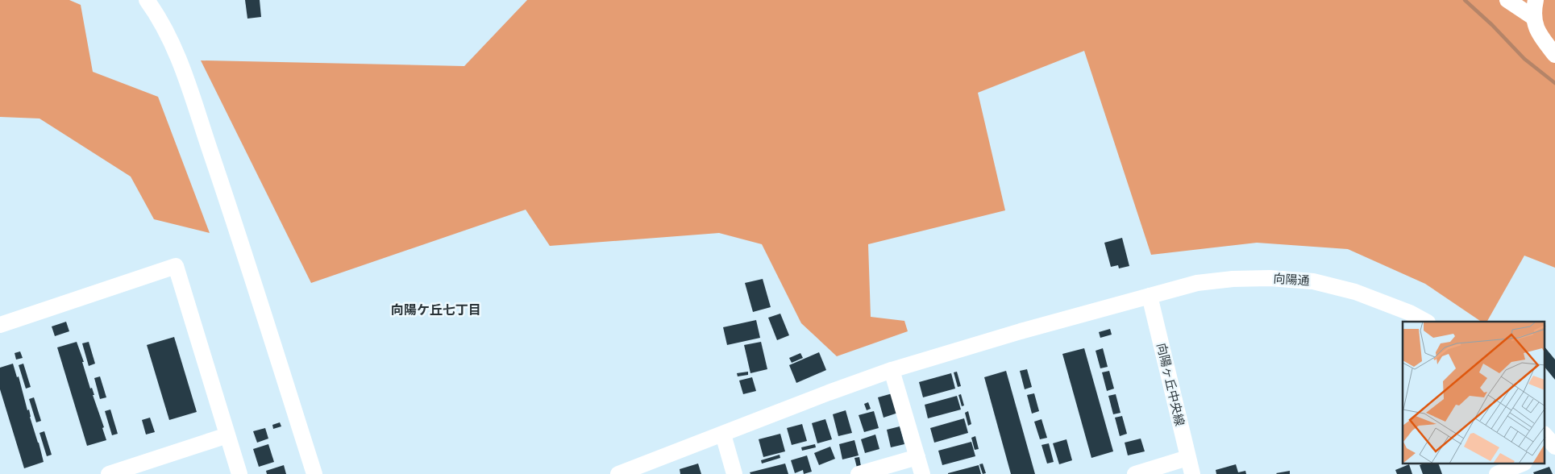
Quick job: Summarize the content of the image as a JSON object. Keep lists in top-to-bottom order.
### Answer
{
  "streets": {
    "street": ["向陽通", "向陽ヶ丘中央線"]
  },
  "crossings": [
    ["向陽通", "向陽ヶ丘中央線"]
  ],
  "districts": ["向陽ケ丘七丁目"]
}
